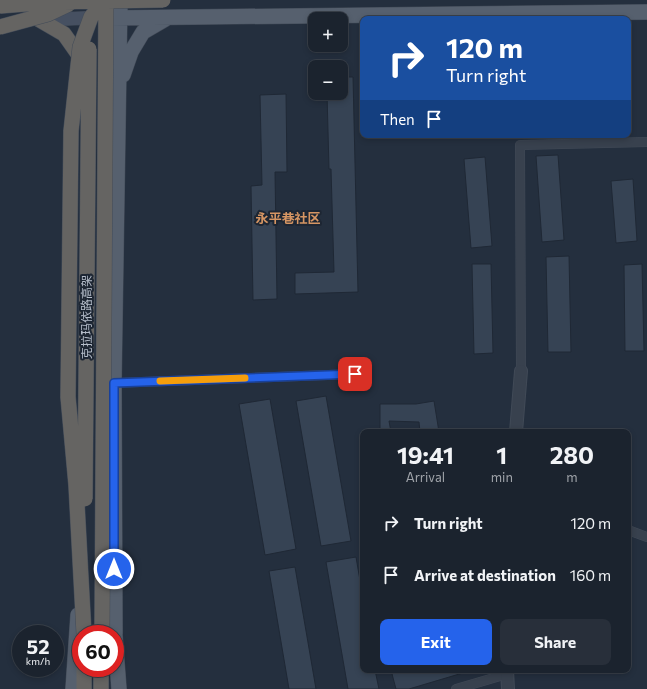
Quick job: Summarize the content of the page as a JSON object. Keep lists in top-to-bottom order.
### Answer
{
  "streets": {
    "highway": ["克拉玛依路高架"]
  },
  "districts": ["永平巷社区"],
  "page": {
    "map_buttons": ["+", "−"],
    "turn": ["120 m", "Turn right"],
    "then": "Then",
    "eta": [
      "19:41",
      "Arrival",
      "1",
      "min",
      "280",
      "m"
    ],
    "list": [
      {
        "name": "Turn right",
        "value": "120 m"
      },
      {
        "name": "Arrive at destination",
        "value": "160 m"
      }
    ],
    "buttons": ["Exit", "Share"],
    "speed": "52 km/h",
    "limit": "60"
  }
}
